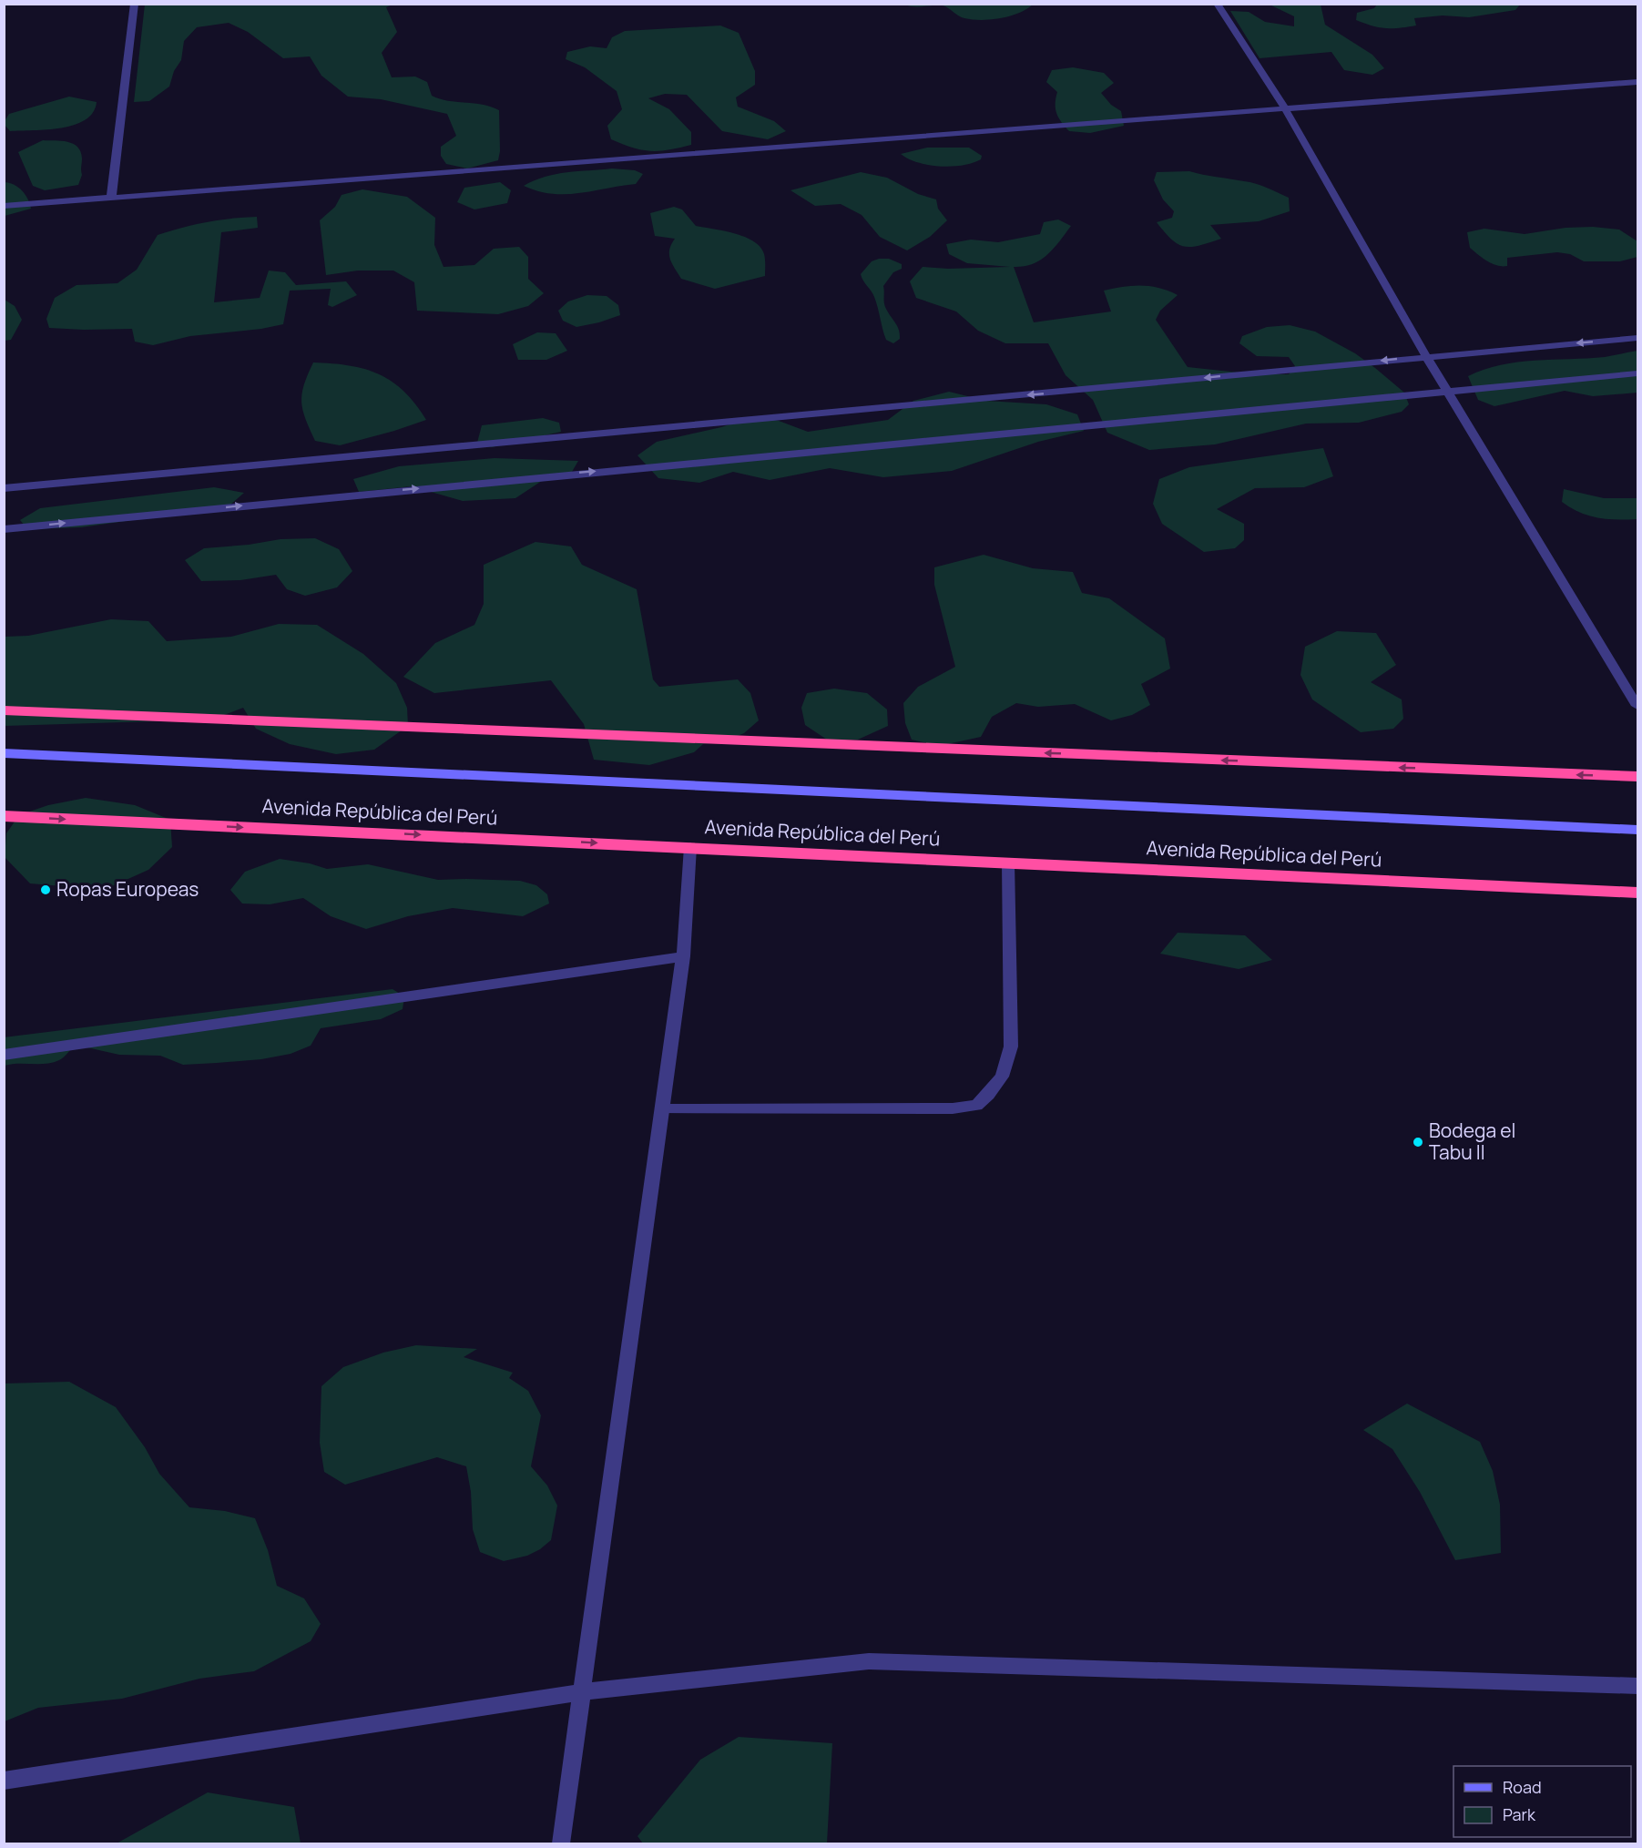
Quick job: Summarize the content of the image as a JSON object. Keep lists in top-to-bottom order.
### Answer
{
  "streets": {
    "highway": ["Avenida República del Perú"]
  },
  "places": ["Ropas Europeas", "Bodega el Tabu II"],
  "legend": ["Road", "Park"]
}
